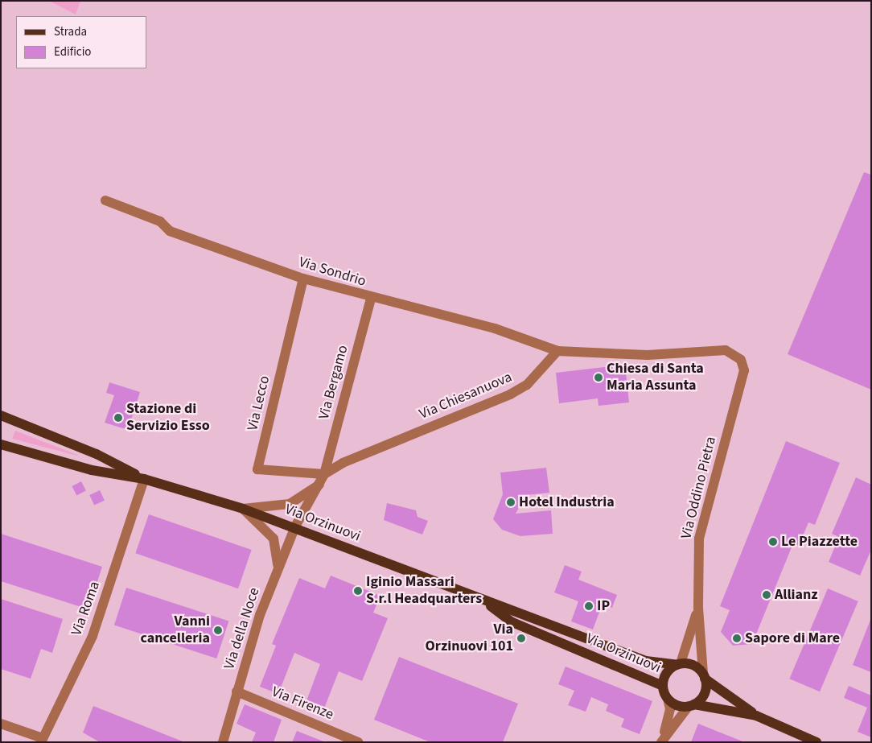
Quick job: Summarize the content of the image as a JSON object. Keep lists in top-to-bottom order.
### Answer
{
  "streets": {
    "main road": ["Via Orzinuovi"],
    "street": [
      "Via Sondrio",
      "Via Bergamo",
      "Via Chiesanuova",
      "Via Lecco",
      "Via Oddino Pietra",
      "Via Roma",
      "Via della Noce",
      "Via Firenze"
    ]
  },
  "crossings": [
    ["Via Sondrio", "Via Bergamo"],
    ["Via Sondrio", "Via Chiesanuova"],
    ["Via Sondrio", "Via Lecco"],
    ["Via Sondrio", "Via Oddino Pietra"],
    ["Via Bergamo", "Via Chiesanuova"],
    ["Via Bergamo", "Via Lecco"],
    ["Via Chiesanuova", "Via Lecco"],
    ["Via Chiesanuova", "Via Oddino Pietra"],
    ["Via Oddino Pietra", "Via Orzinuovi"],
    ["Via Orzinuovi", "Via Roma"],
    ["Via Orzinuovi", "Via della Noce"],
    ["Via della Noce", "Via Firenze"]
  ],
  "places": [
    "Chiesa di Santa Maria Assunta",
    "Stazione di Servizio Esso",
    "Hotel Industria",
    "Le Piazzette",
    "Iginio Massari S.r.l Headquarters",
    "Allianz",
    "IP",
    "Vanni cancelleria",
    "Via Orzinuovi 101",
    "Sapore di Mare"
  ],
  "legend": ["Strada", "Edificio"]
}
